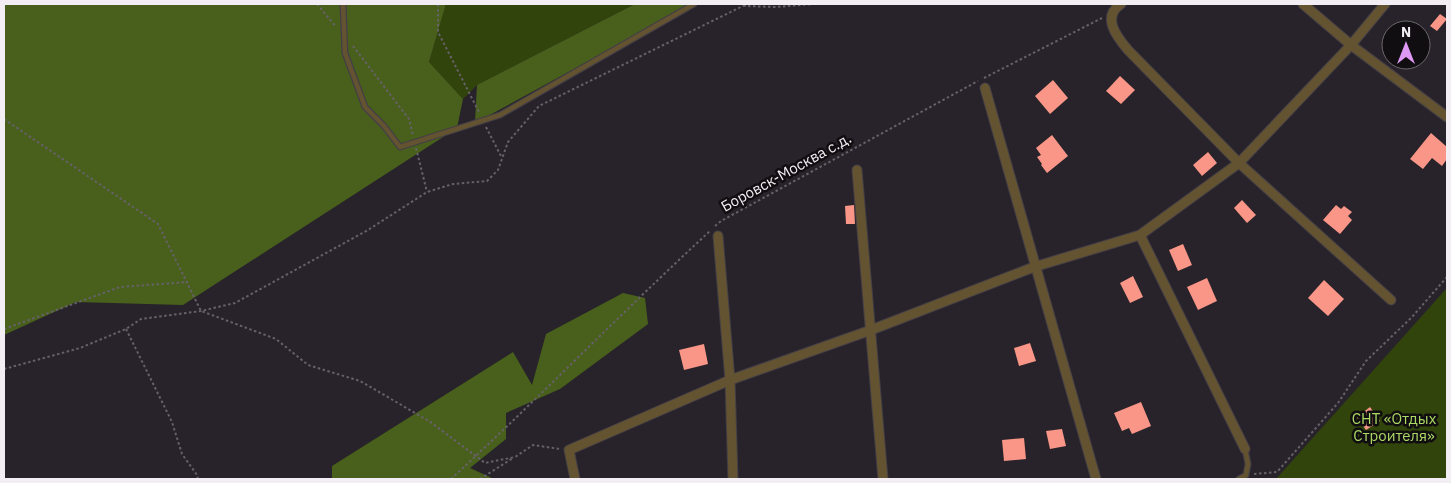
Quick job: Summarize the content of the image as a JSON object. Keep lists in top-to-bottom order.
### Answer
{
  "streets": {
    "path": ["Боровск-Москва с.д."]
  },
  "parks": ["СНТ «Отдых Строителя»"],
  "north": "top"
}
